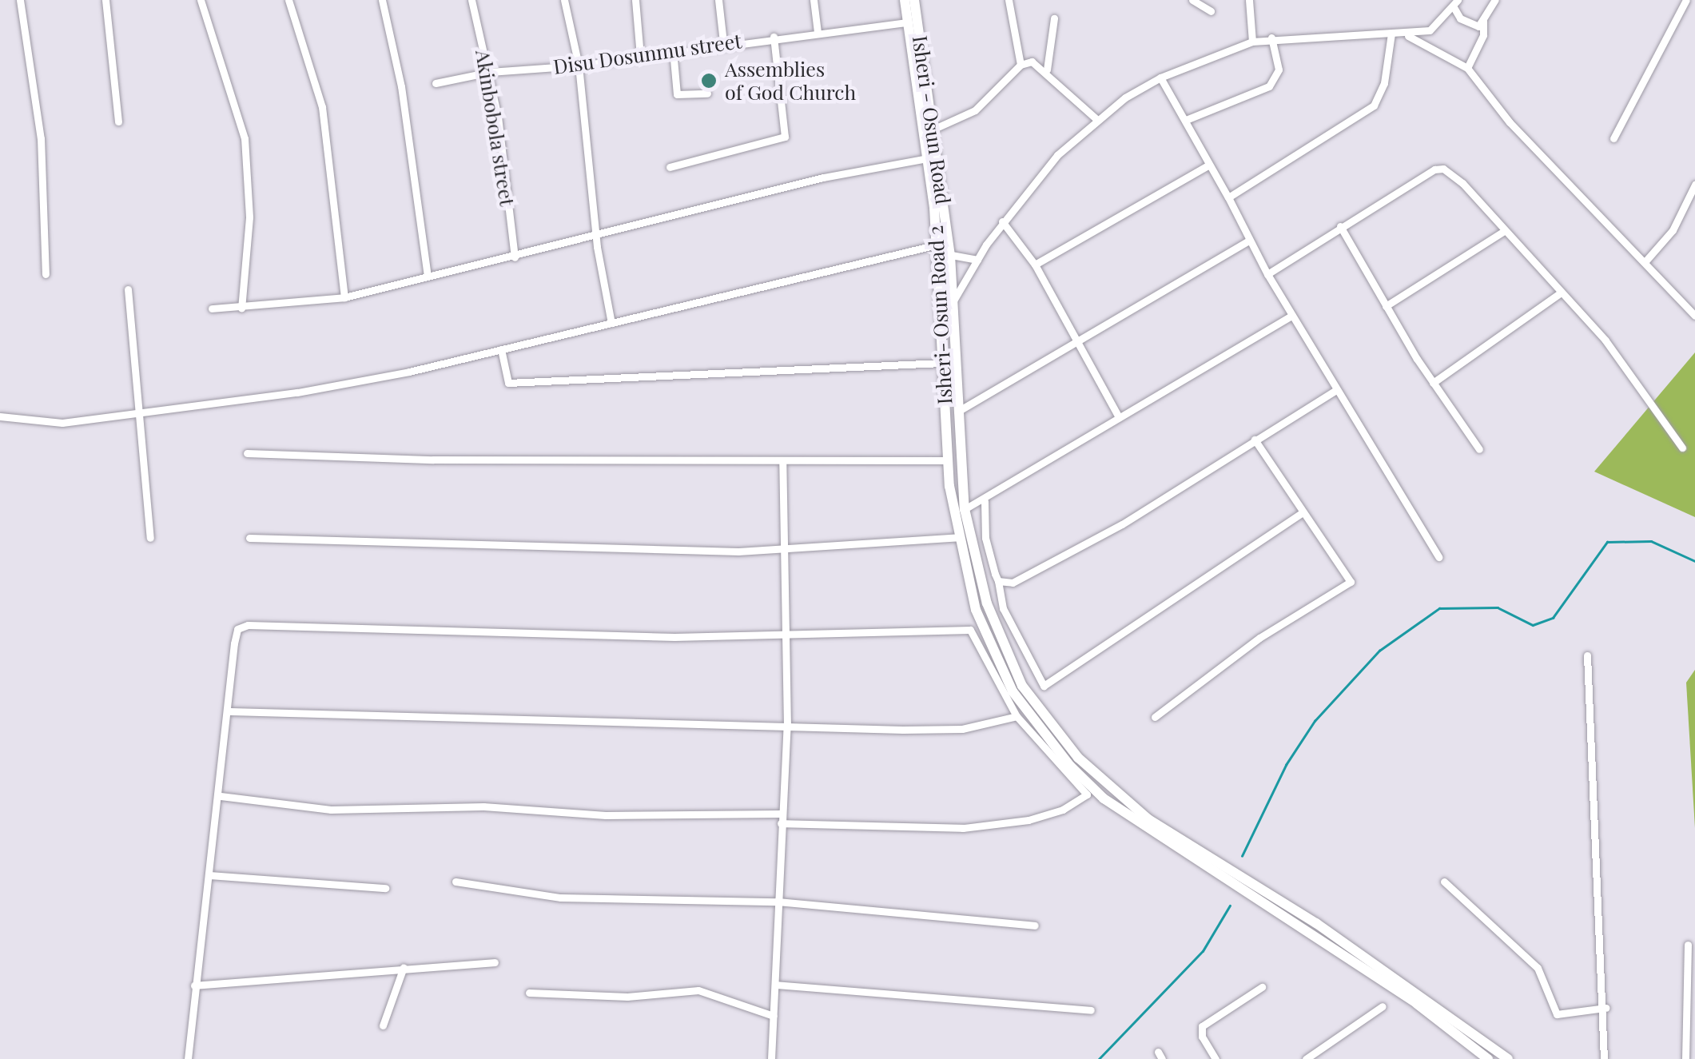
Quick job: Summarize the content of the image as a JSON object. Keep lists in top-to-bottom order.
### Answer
{
  "streets": {
    "main road": ["Isheri - Osun Road", "Isheri- Osun Road 2"],
    "street": ["Disu Dosunmu street", "Akinbobola street"]
  },
  "crossings": [
    ["Disu Dosunmu street", "Akinbobola street"],
    ["Disu Dosunmu street", "Isheri- Osun Road 2"],
    ["Isheri - Osun Road", "Isheri- Osun Road 2"]
  ],
  "places": ["Assemblies of God Church"]
}
